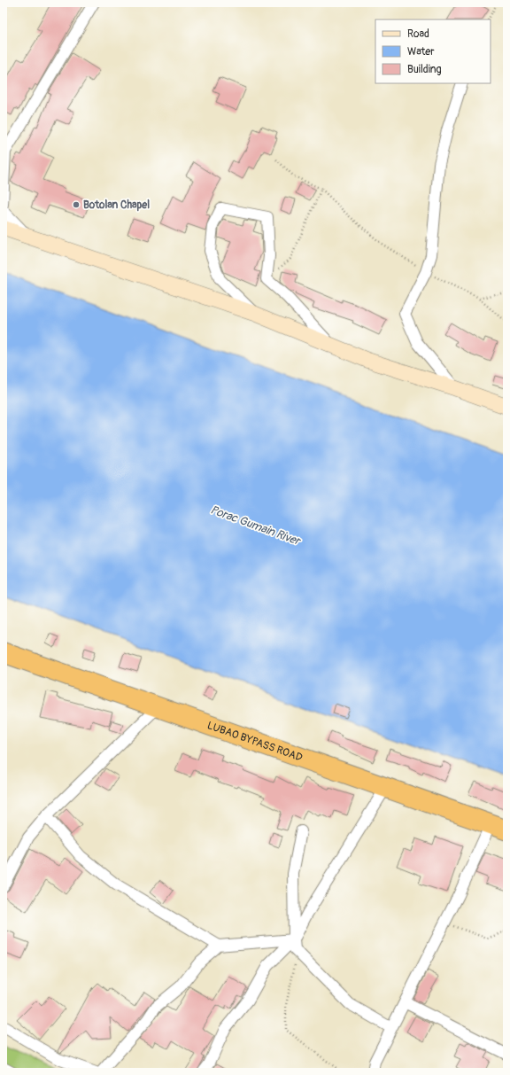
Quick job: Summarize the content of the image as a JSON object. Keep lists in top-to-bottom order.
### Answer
{
  "streets": {
    "highway": ["LUBAO BYPASS ROAD"]
  },
  "water": ["Porac Gumain River"],
  "places": ["Botolan Chapel"],
  "legend": ["Road", "Water", "Building"]
}
